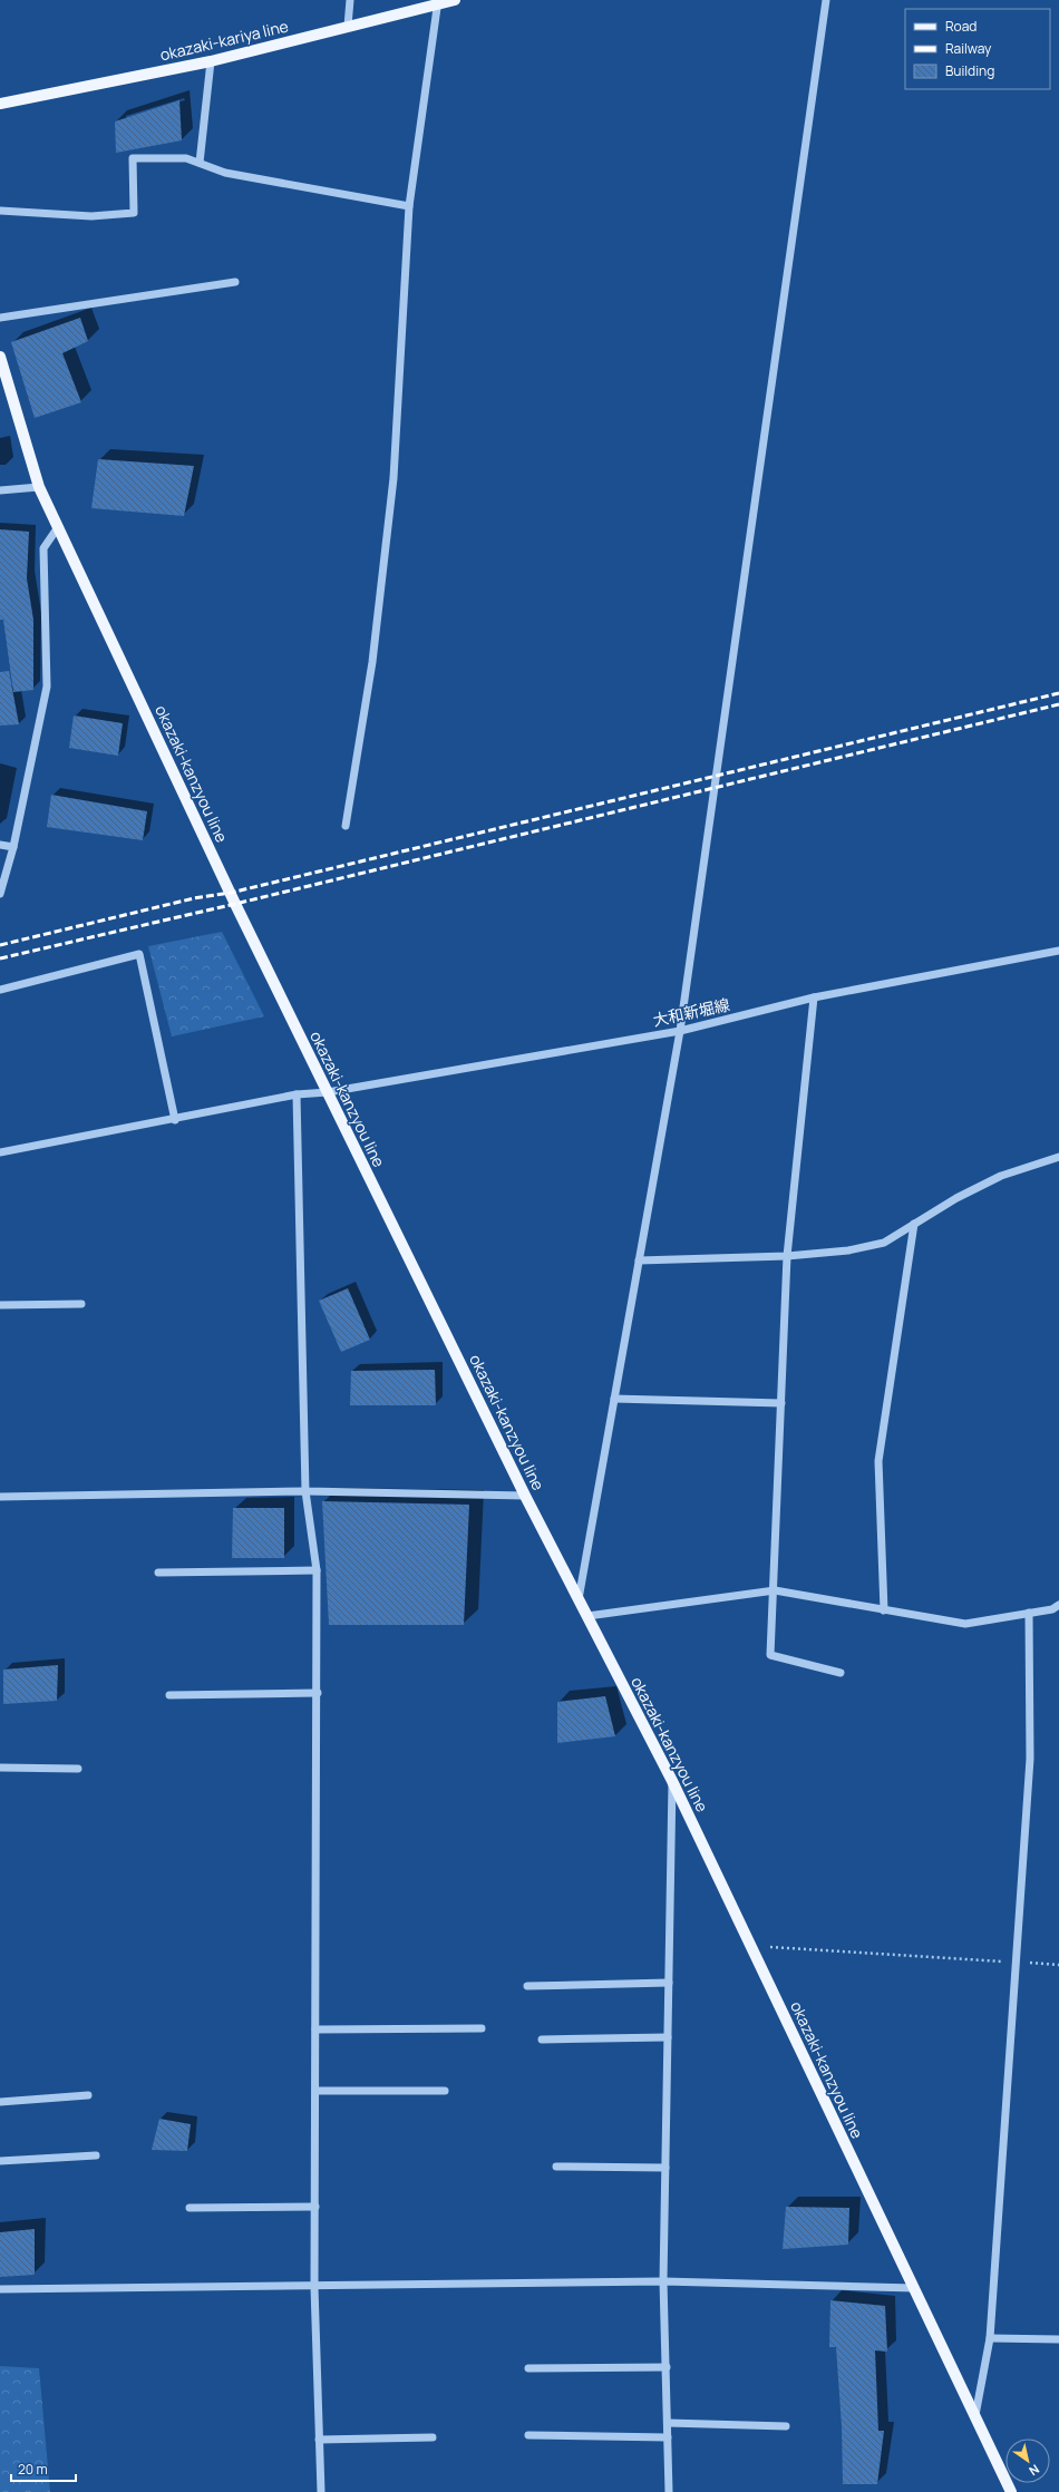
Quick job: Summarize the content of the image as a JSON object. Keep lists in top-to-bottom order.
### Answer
{
  "streets": {
    "main road": ["okazaki-kariya line", "okazaki-kanzyou line"],
    "street": ["大和新堀線"]
  },
  "crossings": [
    ["okazaki-kanzyou line", "大和新堀線"]
  ],
  "legend": ["Road", "Railway", "Building"],
  "scale_bar": "20 m",
  "north": "bottom right"
}
